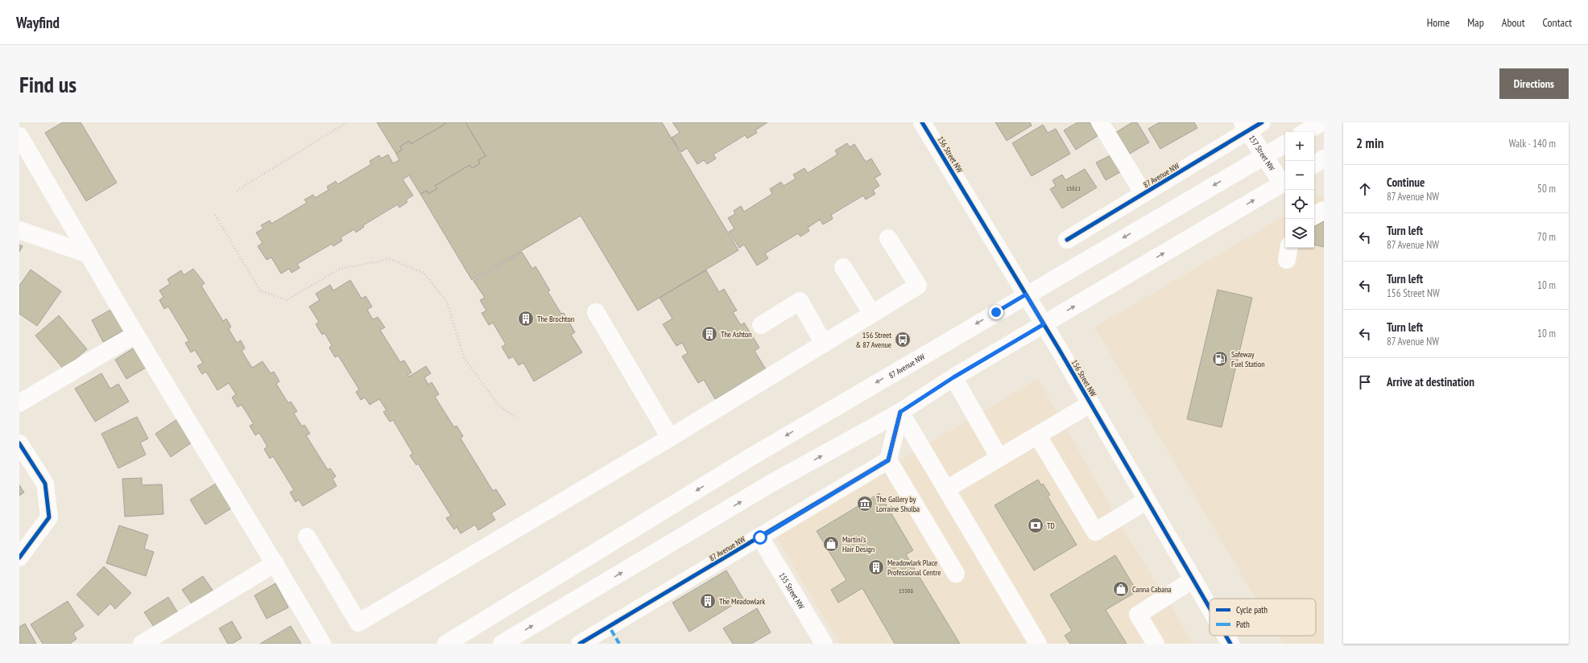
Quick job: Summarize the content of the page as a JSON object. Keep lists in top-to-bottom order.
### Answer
{
  "streets": {
    "main road": [
      "157 Street NW",
      "156 Street NW",
      "87 Avenue NW",
      "155 Street NW"
    ]
  },
  "crossings": [
    ["157 Street NW", "87 Avenue NW"],
    ["156 Street NW", "87 Avenue NW"],
    ["87 Avenue NW", "155 Street NW"]
  ],
  "places": {
    "building": [
      "The Brochton",
      "The Ashton",
      "Meadowlark Place Professional Centre",
      "The Meadowlark"
    ],
    "bus stop": ["156 Street & 87 Avenue"],
    "fuel station": ["Safeway Fuel Station"],
    "museum": ["The Gallery by Lorraine Shulba"],
    "bank": ["TD"],
    "shop": ["Martini's Hair Design", "Canna Cabana"]
  },
  "house_numbers": ["15611", "15508"],
  "legend": ["Cycle path", "Path"],
  "page": {
    "header": "Wayfind",
    "nav": [
      "Home",
      "Map",
      "About",
      "Contact"
    ],
    "buttons": "Directions",
    "title": "Find us",
    "heading": ["2 min", "Walk · 140 m"],
    "map_buttons": ["+", "−"],
    "list": [
      ["Continue", "87 Avenue NW", "50 m"],
      ["Turn left", "87 Avenue NW", "70 m"],
      ["Turn left", "156 Street NW", "10 m"],
      ["Turn left", "87 Avenue NW", "10 m"],
      "Arrive at destination"
    ]
  }
}
